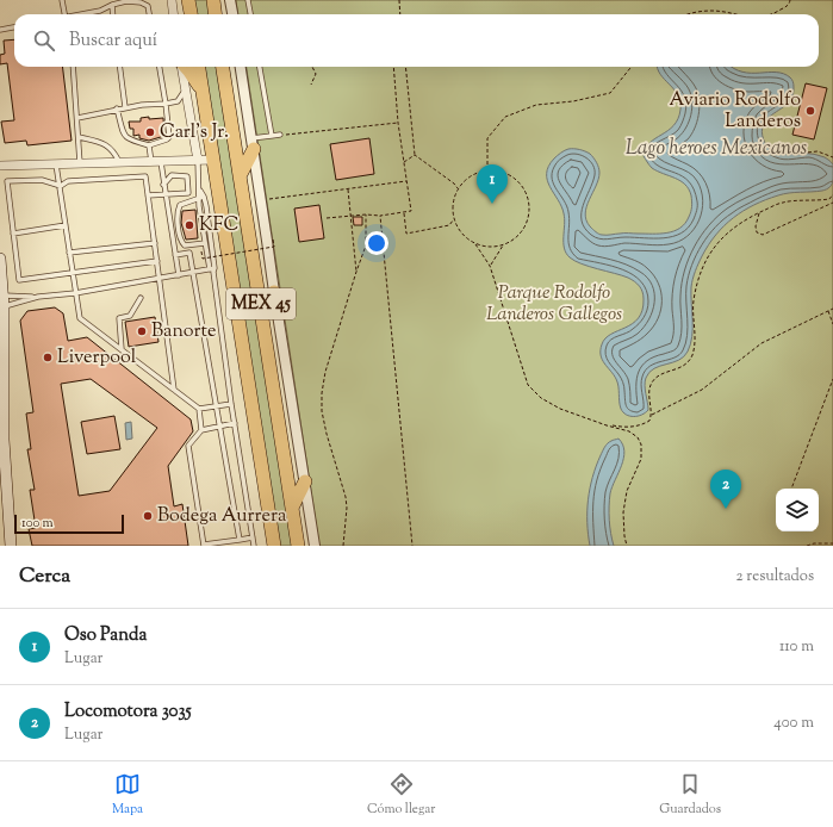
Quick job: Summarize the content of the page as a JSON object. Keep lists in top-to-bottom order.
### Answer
{
  "streets": {
    "main road": ["MEX 45"]
  },
  "water": ["Lago heroes Mexicanos"],
  "parks": ["Parque Rodolfo Landeros Gallegos"],
  "places": [
    "Aviario Rodolfo Landeros",
    "Carl's Jr.",
    "KFC",
    "Banorte",
    "Liverpool",
    "Bodega Aurrera"
  ],
  "scale_bar": "100 m",
  "page": {
    "search": "Buscar aquí",
    "pins": ["1", "2"],
    "scale": "100 m",
    "heading": ["Cerca", "2 resultados"],
    "list": [
      {
        "mark": "1",
        "name": "Oso Panda",
        "note": "Lugar",
        "value": "110 m"
      },
      {
        "mark": "2",
        "name": "Locomotora 3035",
        "note": "Lugar",
        "value": "400 m"
      }
    ],
    "nav": ["Mapa", "Cómo llegar", "Guardados"]
  }
}
